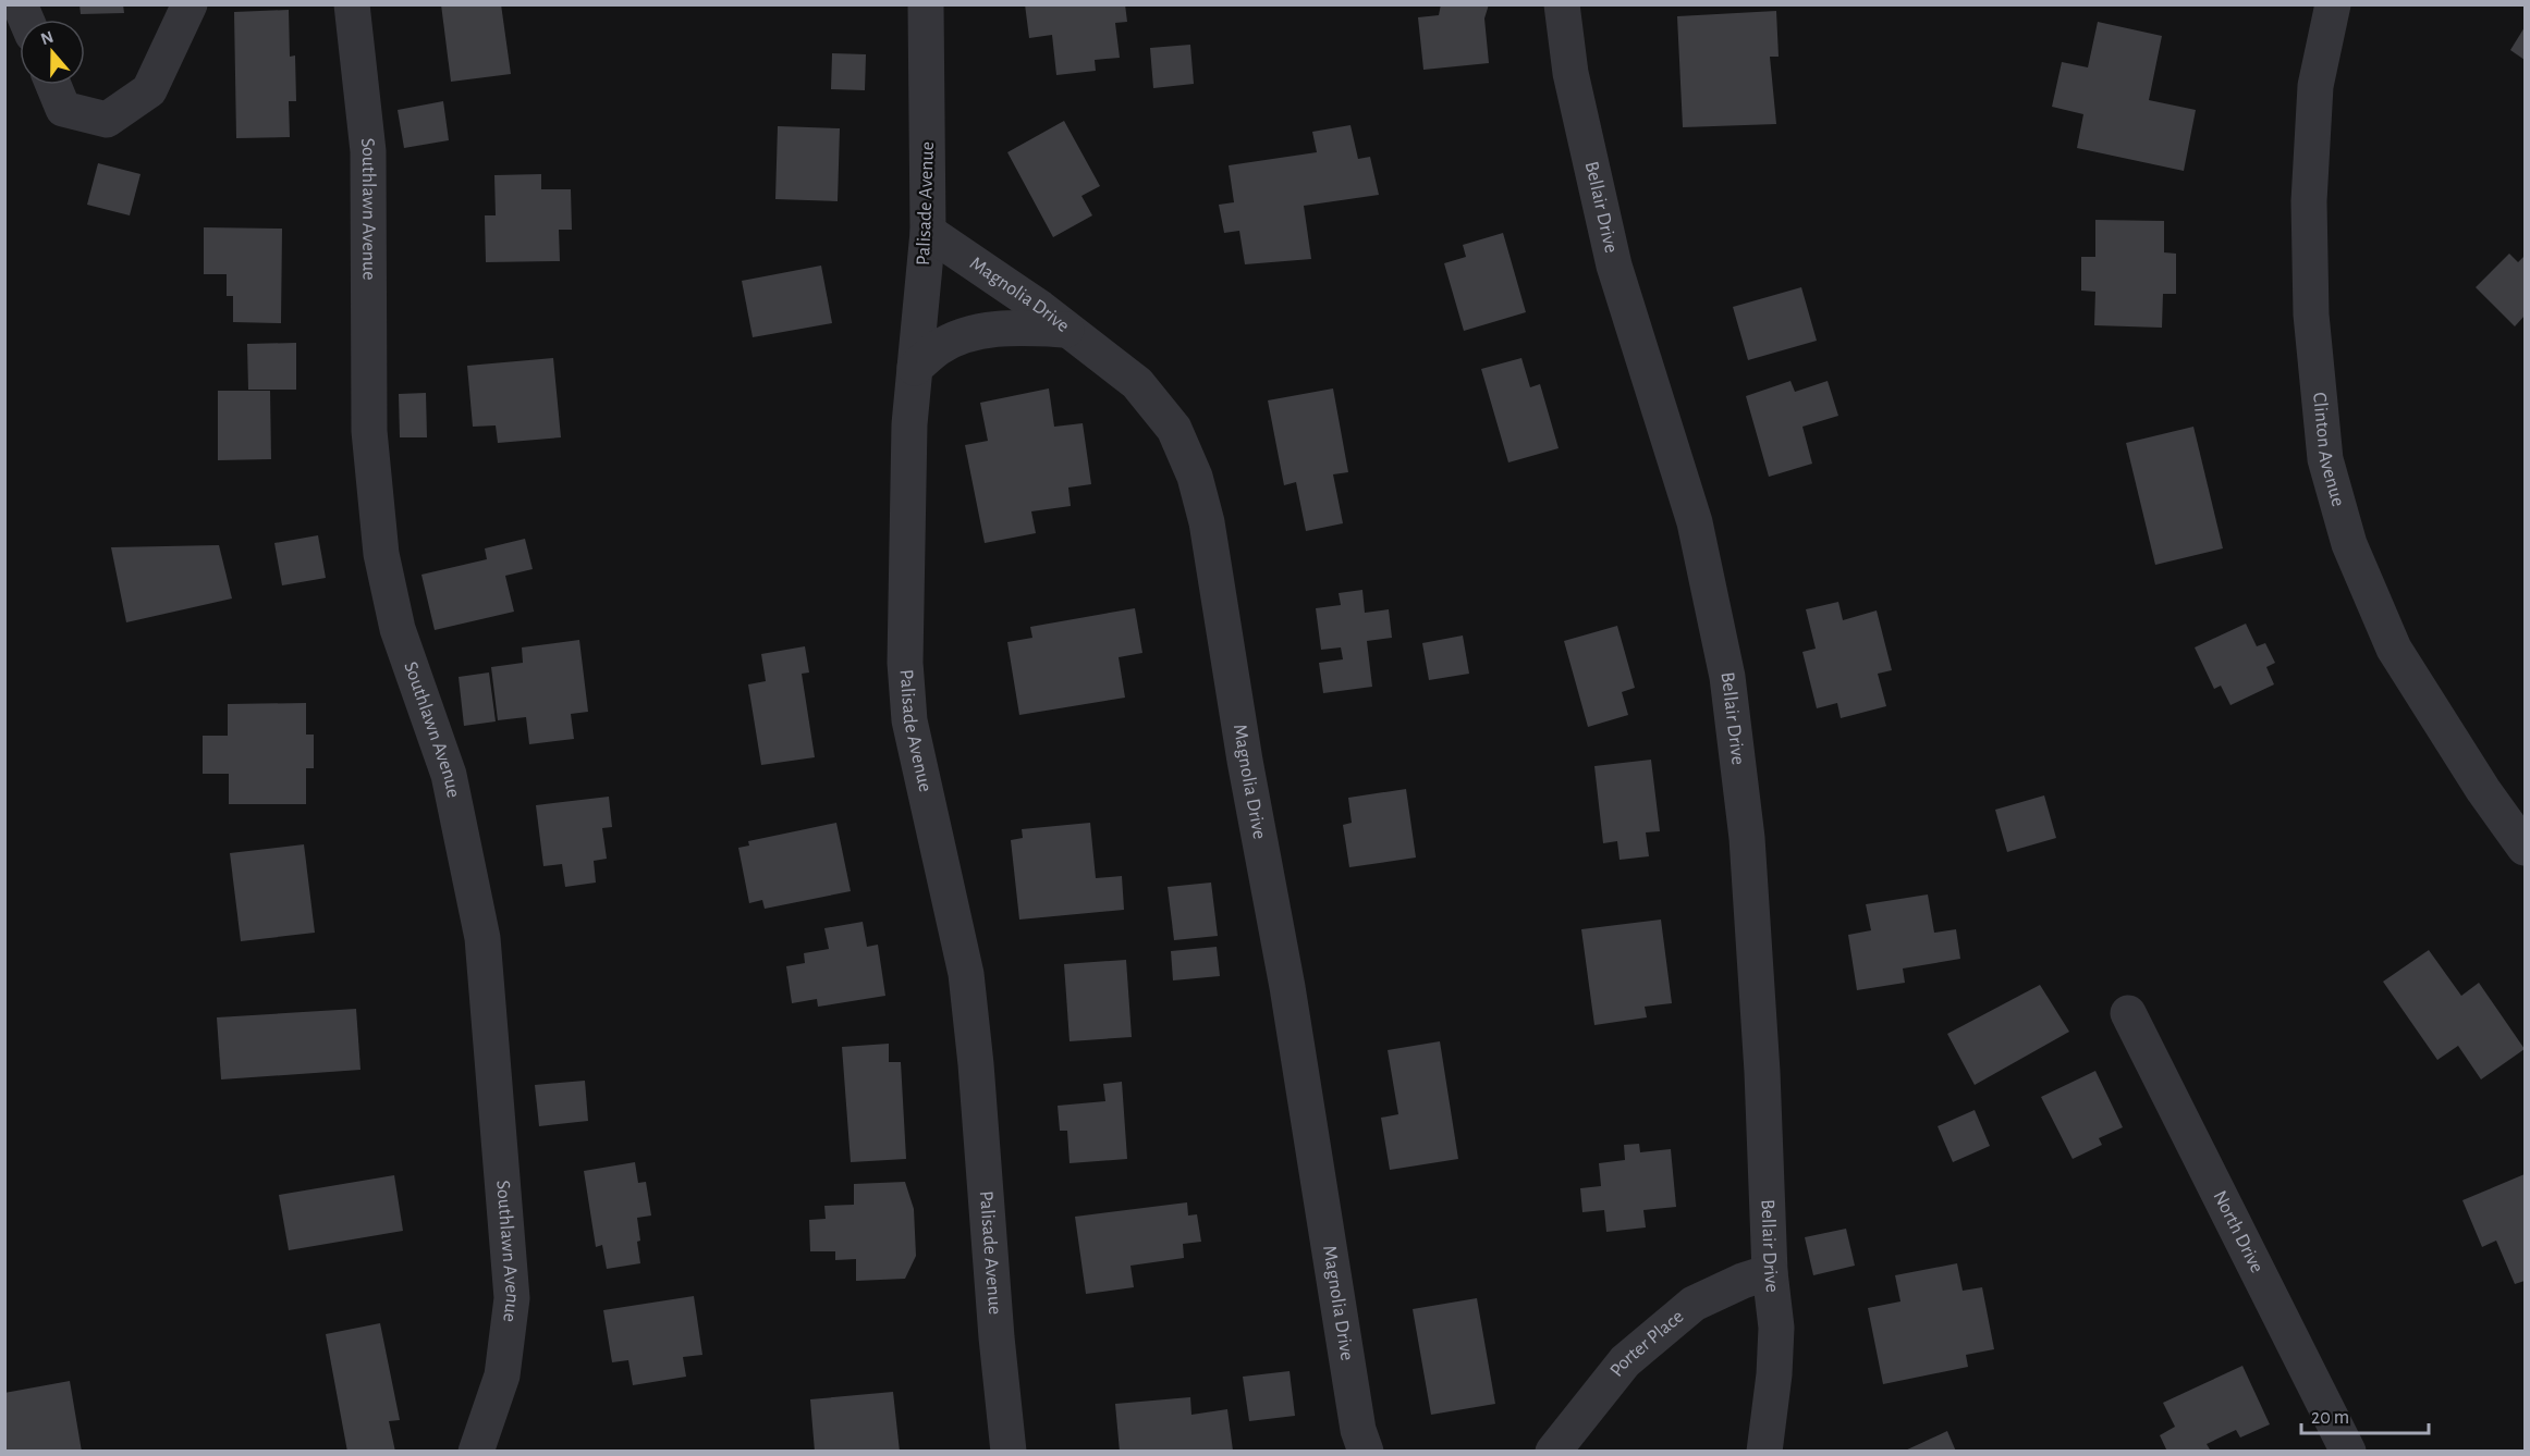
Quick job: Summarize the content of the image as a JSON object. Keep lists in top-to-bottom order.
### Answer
{
  "streets": {
    "street": [
      "Palisade Avenue",
      "Bellair Drive",
      "Southlawn Avenue",
      "Magnolia Drive",
      "Clinton Avenue",
      "North Drive",
      "Porter Place"
    ]
  },
  "crossings": [
    ["Palisade Avenue", "Magnolia Drive"],
    ["Bellair Drive", "Porter Place"]
  ],
  "scale_bar": "20 m",
  "north": "top"
}
